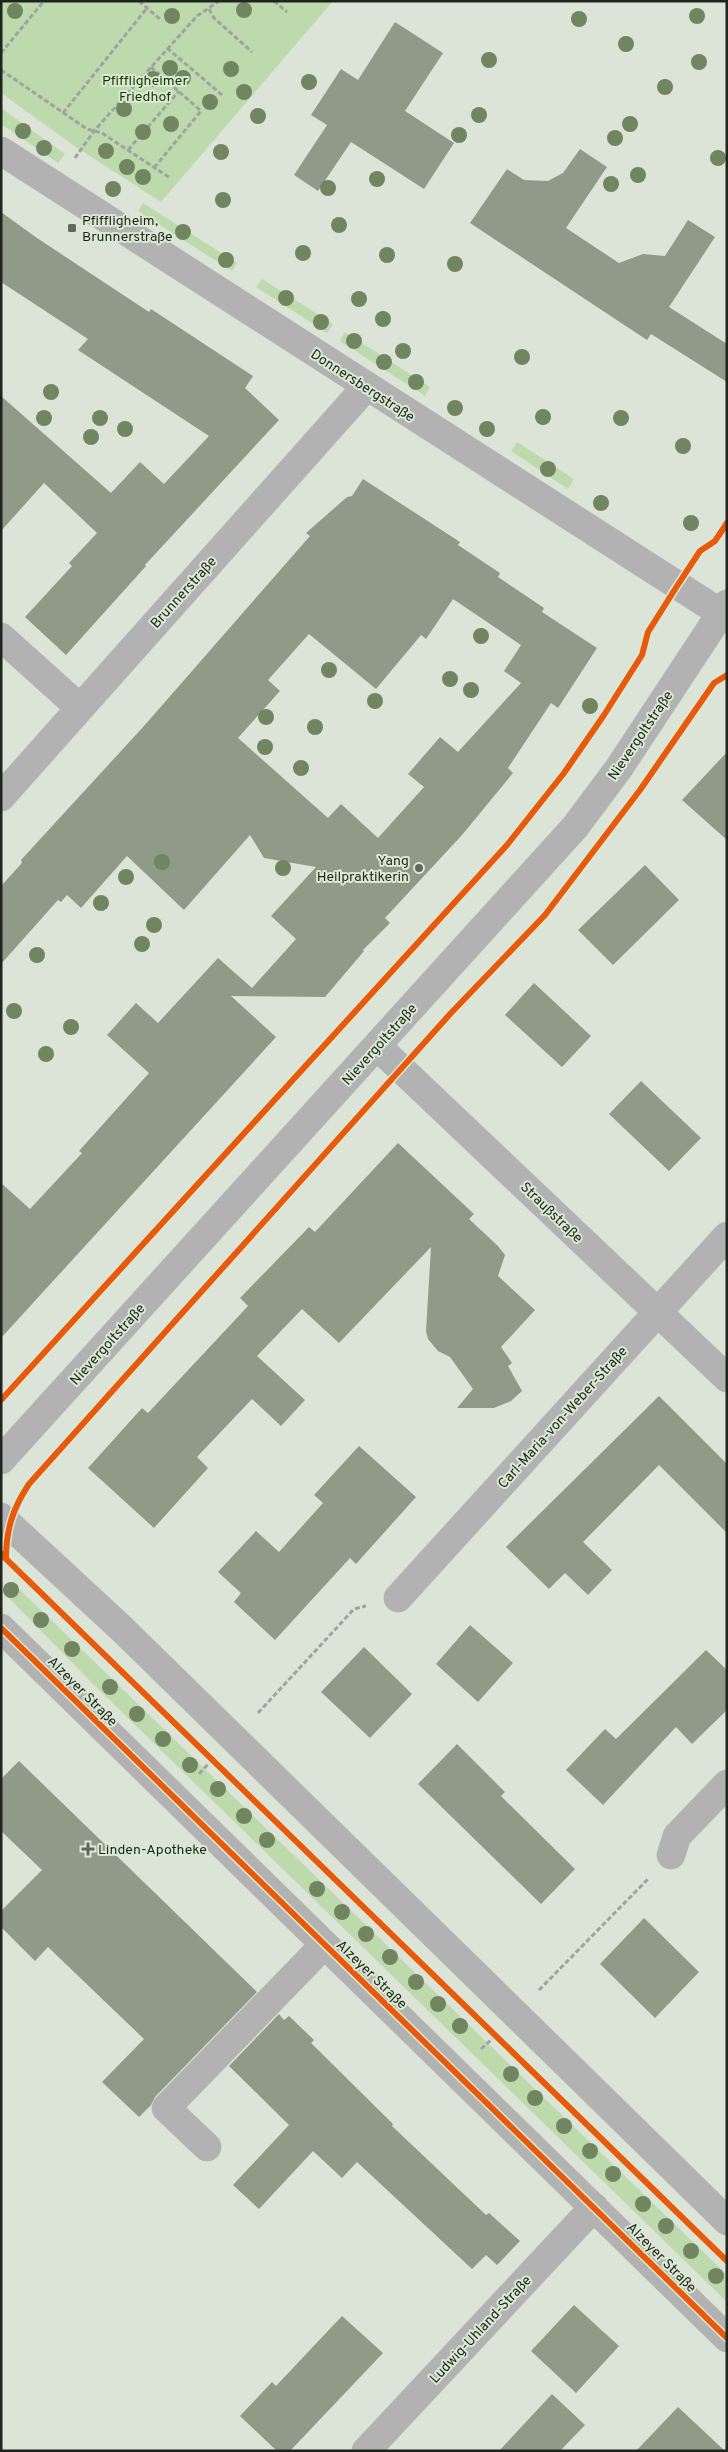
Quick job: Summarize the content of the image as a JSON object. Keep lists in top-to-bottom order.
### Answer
{
  "streets": {
    "street": [
      "Donnersbergstraße",
      "Brunnerstraße",
      "Nievergoltstraße",
      "Straußstraße",
      "Carl-Maria-von-Weber-Straße",
      "Alzeyer Straße",
      "Ludwig-Uhland-Straße"
    ]
  },
  "crossings": [
    ["Donnersbergstraße", "Brunnerstraße"],
    ["Donnersbergstraße", "Nievergoltstraße"],
    ["Nievergoltstraße", "Straußstraße"],
    ["Straußstraße", "Carl-Maria-von-Weber-Straße"],
    ["Alzeyer Straße", "Ludwig-Uhland-Straße"]
  ],
  "parks": ["Pfiffligheimer Friedhof"],
  "places": {
    "transit": ["Pfiffligheim, Brunnerstraße"],
    "other": ["Yang Heilpraktikerin"],
    "health": ["Linden-Apotheke"]
  }
}
